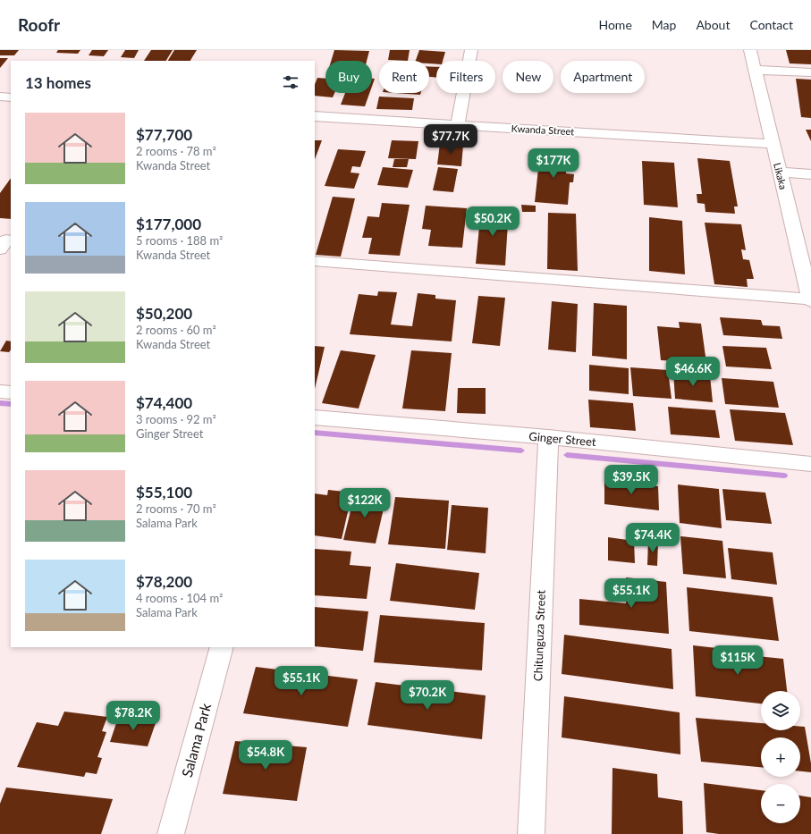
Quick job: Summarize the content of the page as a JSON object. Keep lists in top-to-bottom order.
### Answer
{
  "streets": {
    "street": [
      "Kwanda Street",
      "Likaka",
      "Ginger Street",
      "Chitunguza Street",
      "Salama Park"
    ]
  },
  "crossings": [
    ["Kwanda Street", "Likaka"],
    ["Ginger Street", "Chitunguza Street"]
  ],
  "page": {
    "header": "Roofr",
    "nav": [
      "Home",
      "Map",
      "About",
      "Contact"
    ],
    "chip": [
      "Buy",
      "Rent",
      "Filters",
      "New",
      "Apartment"
    ],
    "heading": "13 homes",
    "list": [
      {
        "name": "$77,700",
        "note": "2 rooms · 78 m² · Kwanda Street"
      },
      {
        "name": "$177,000",
        "note": "5 rooms · 188 m² · Kwanda Street"
      },
      {
        "name": "$50,200",
        "note": "2 rooms · 60 m² · Kwanda Street"
      },
      {
        "name": "$74,400",
        "note": "3 rooms · 92 m² · Ginger Street"
      },
      {
        "name": "$55,100",
        "note": "2 rooms · 70 m² · Salama Park"
      },
      {
        "name": "$78,200",
        "note": "4 rooms · 104 m² · Salama Park"
      }
    ],
    "price": [
      "$77.7K",
      "$177K",
      "$50.2K",
      "$46.6K",
      "$39.5K",
      "$122K",
      "$74.4K",
      "$55.1K",
      "$115K",
      "$55.1K",
      "$70.2K",
      "$78.2K",
      "$54.8K"
    ],
    "map_buttons": ["+", "−"]
  }
}
